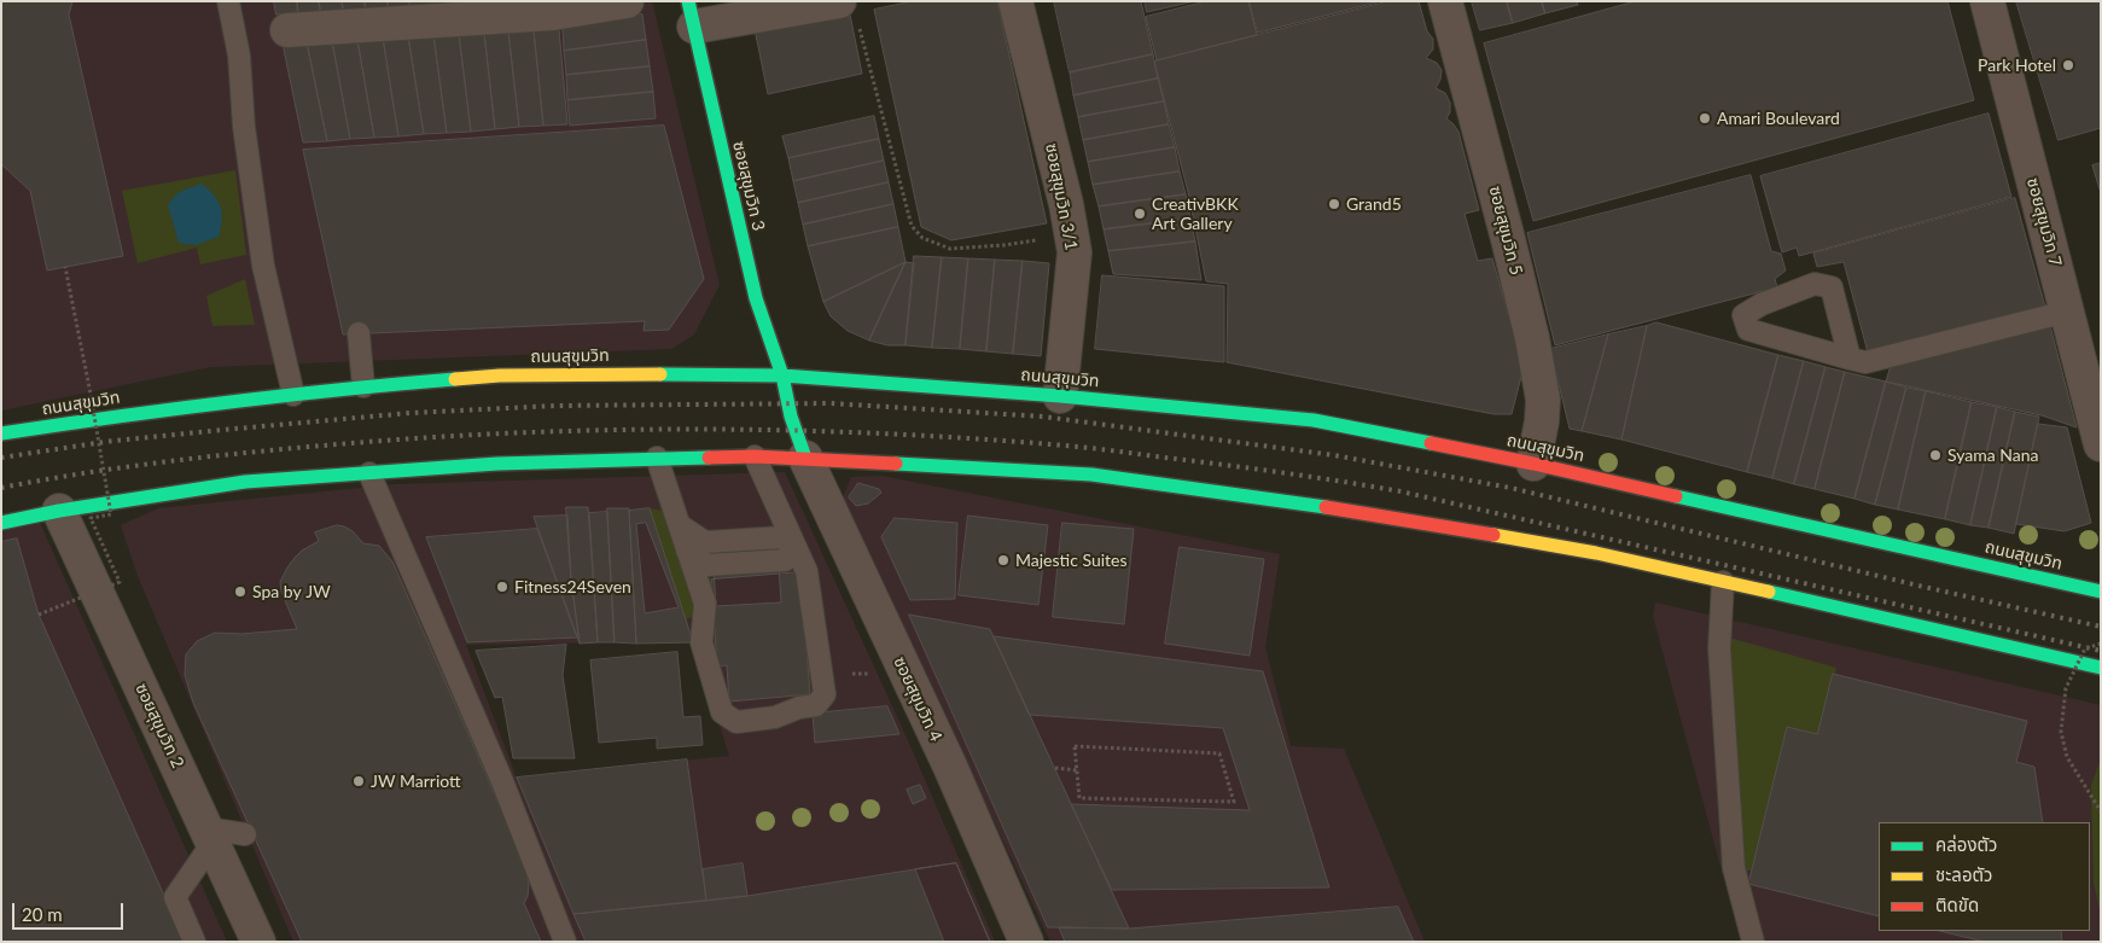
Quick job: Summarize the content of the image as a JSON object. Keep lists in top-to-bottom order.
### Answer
{
  "streets": {
    "main road": ["ซอยสุขุมวิท 3", "ถนนสุขุมวิท"],
    "street": [
      "ซอยสุขุมวิท 3/1",
      "ซอยสุขุมวิท 7",
      "ซอยสุขุมวิท 5",
      "ซอยสุขุมวิท 4",
      "ซอยสุขุมวิท 2"
    ]
  },
  "crossings": [
    ["ซอยสุขุมวิท 3", "ถนนสุขุมวิท"],
    ["ซอยสุขุมวิท 3", "ซอยสุขุมวิท 4"],
    ["ซอยสุขุมวิท 3/1", "ถนนสุขุมวิท"],
    ["ซอยสุขุมวิท 5", "ถนนสุขุมวิท"]
  ],
  "places": [
    "Park Hotel",
    "Amari Boulevard",
    "Grand5",
    "CreativBKK Art Gallery",
    "Syama Nana",
    "Majestic Suites",
    "Fitness24Seven",
    "Spa by JW",
    "JW Marriott"
  ],
  "legend": ["คล่องตัว", "ชะลอตัว", "ติดขัด"],
  "scale_bar": "20 m"
}
